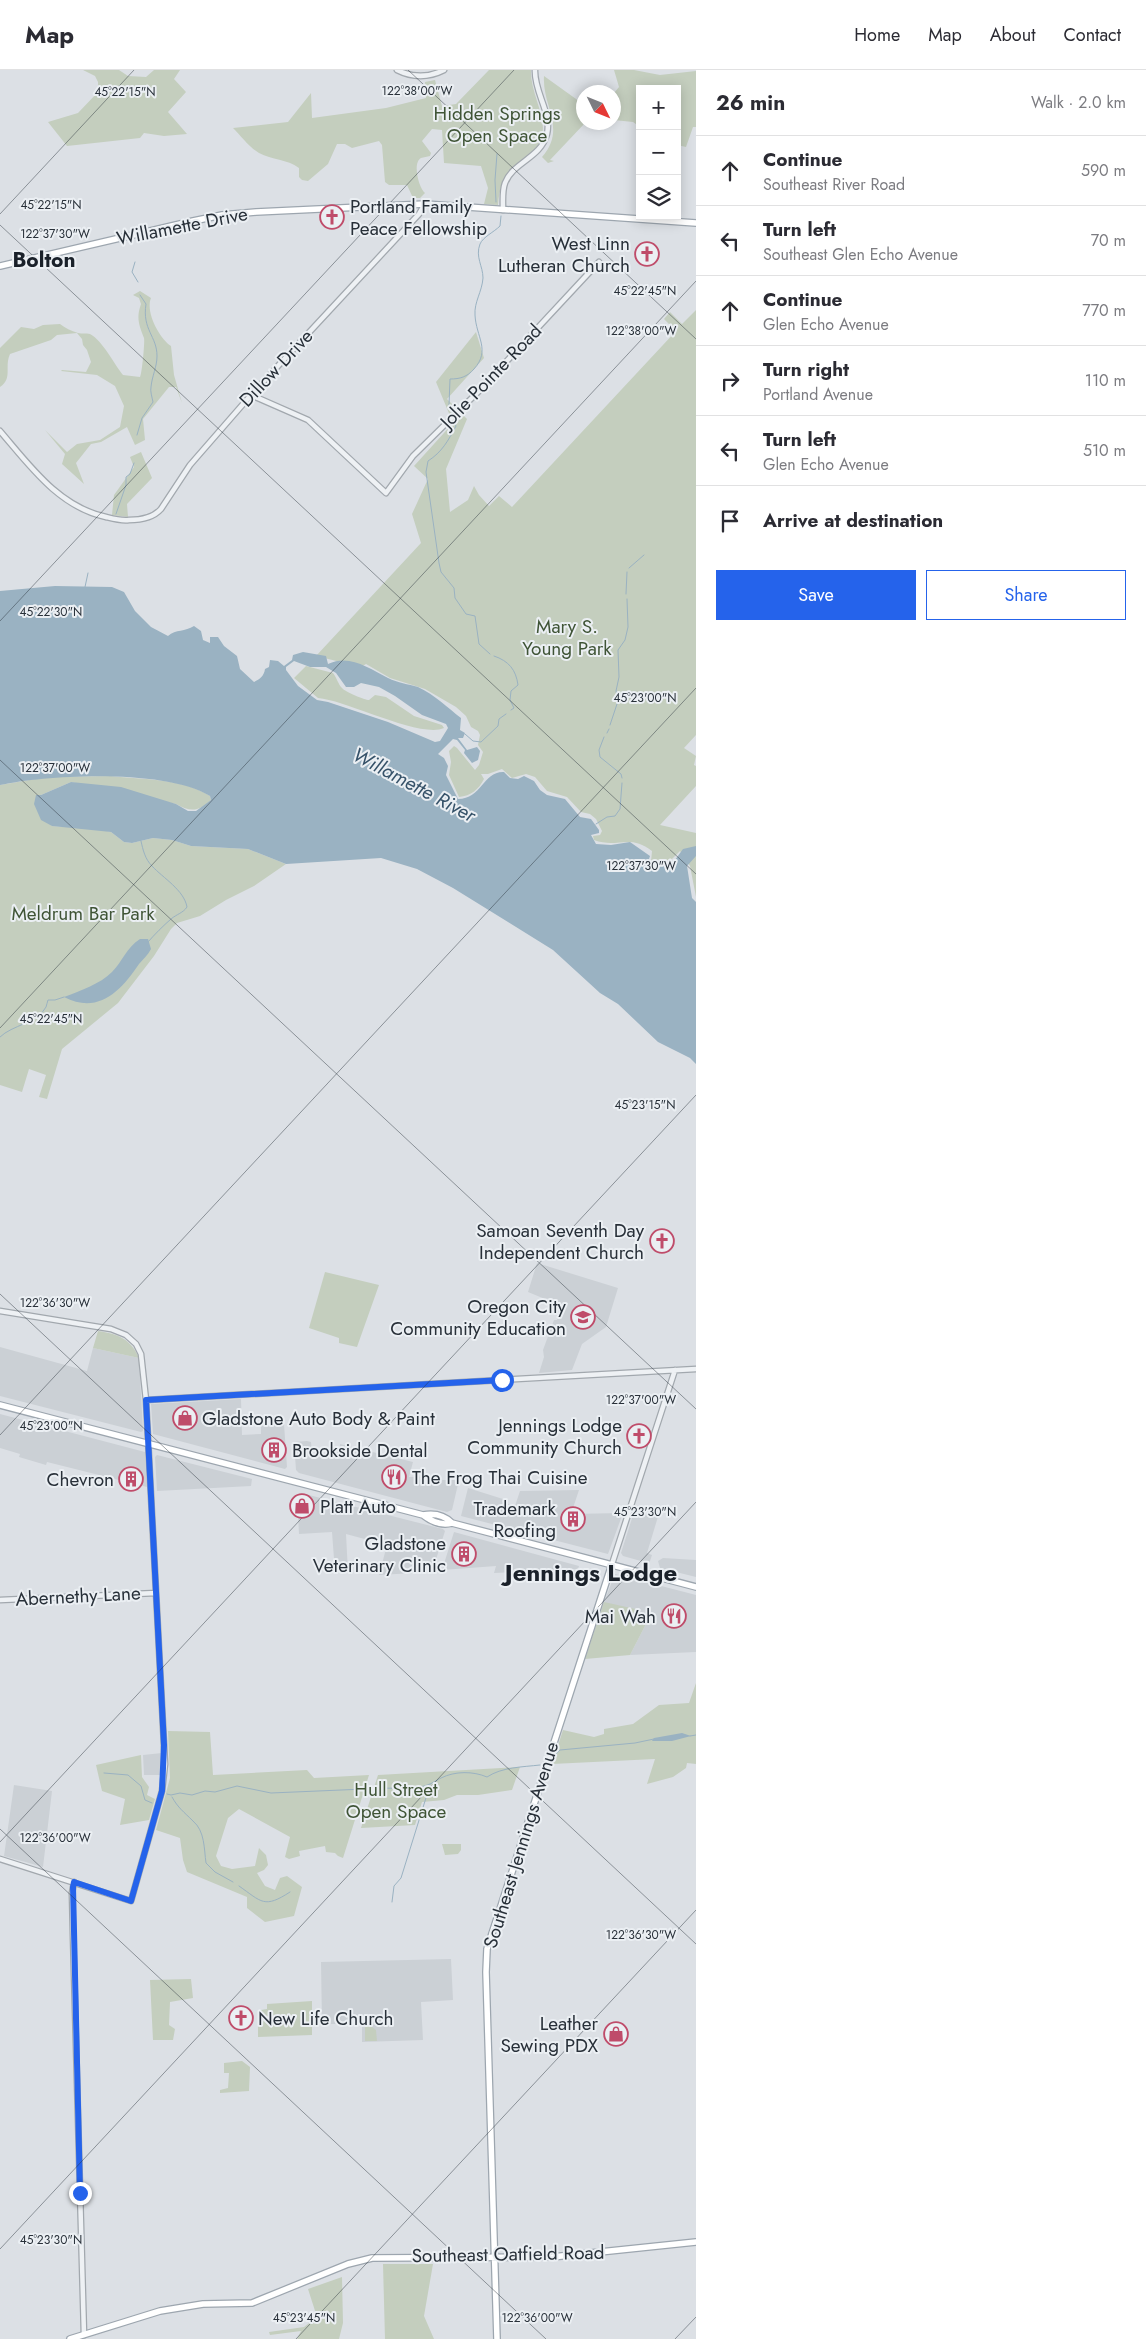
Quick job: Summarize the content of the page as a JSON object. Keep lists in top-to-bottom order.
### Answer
{
  "streets": {
    "main road": ["Willamette Drive", "Southeast Jennings Avenue", "Southeast Oatfield Road"],
    "street": ["Dillow Drive", "Jolie Pointe Road", "Abernethy Lane"]
  },
  "crossings": [
    ["Willamette Drive", "Dillow Drive"],
    ["Dillow Drive", "Jolie Pointe Road"],
    ["Southeast Jennings Avenue", "Southeast Oatfield Road"]
  ],
  "districts": ["Bolton", "Jennings Lodge"],
  "water": ["Willamette River"],
  "parks": [
    "Hidden Springs Open Space",
    "Mary S. Young Park",
    "Meldrum Bar Park",
    "Hull Street Open Space"
  ],
  "places": {
    "church": [
      "Portland Family Peace Fellowship",
      "West Linn Lutheran Church",
      "Samoan Seventh Day Independent Church",
      "Jennings Lodge Community Church",
      "New Life Church"
    ],
    "school or university": ["Oregon City Community Education"],
    "shop": ["Gladstone Auto Body & Paint", "Platt Auto", "Leather Sewing PDX"],
    "building": [
      "Brookside Dental",
      "Chevron",
      "Trademark Roofing",
      "Gladstone Veterinary Clinic"
    ],
    "restaurant": ["The Frog Thai Cuisine", "Mai Wah"]
  },
  "north": "bottom right",
  "page": {
    "header": "Map",
    "nav": [
      "Home",
      "Map",
      "About",
      "Contact"
    ],
    "heading": ["26 min", "Walk · 2.0 km"],
    "map_buttons": ["+", "−"],
    "list": [
      ["Continue", "Southeast River Road", "590 m"],
      ["Turn left", "Southeast Glen Echo Avenue", "70 m"],
      ["Continue", "Glen Echo Avenue", "770 m"],
      ["Turn right", "Portland Avenue", "110 m"],
      ["Turn left", "Glen Echo Avenue", "510 m"],
      "Arrive at destination"
    ],
    "buttons": ["Save", "Share"]
  },
  "coordinates": [
    "122°38'00\"W",
    "45°22'15\"N",
    "122°37'30\"W",
    "45°22'45\"N",
    "45°22'30\"N",
    "45°23'00\"N",
    "122°37'00\"W",
    "45°23'15\"N",
    "122°36'30\"W",
    "45°23'30\"N",
    "122°36'00\"W",
    "45°23'45\"N"
  ]
}
